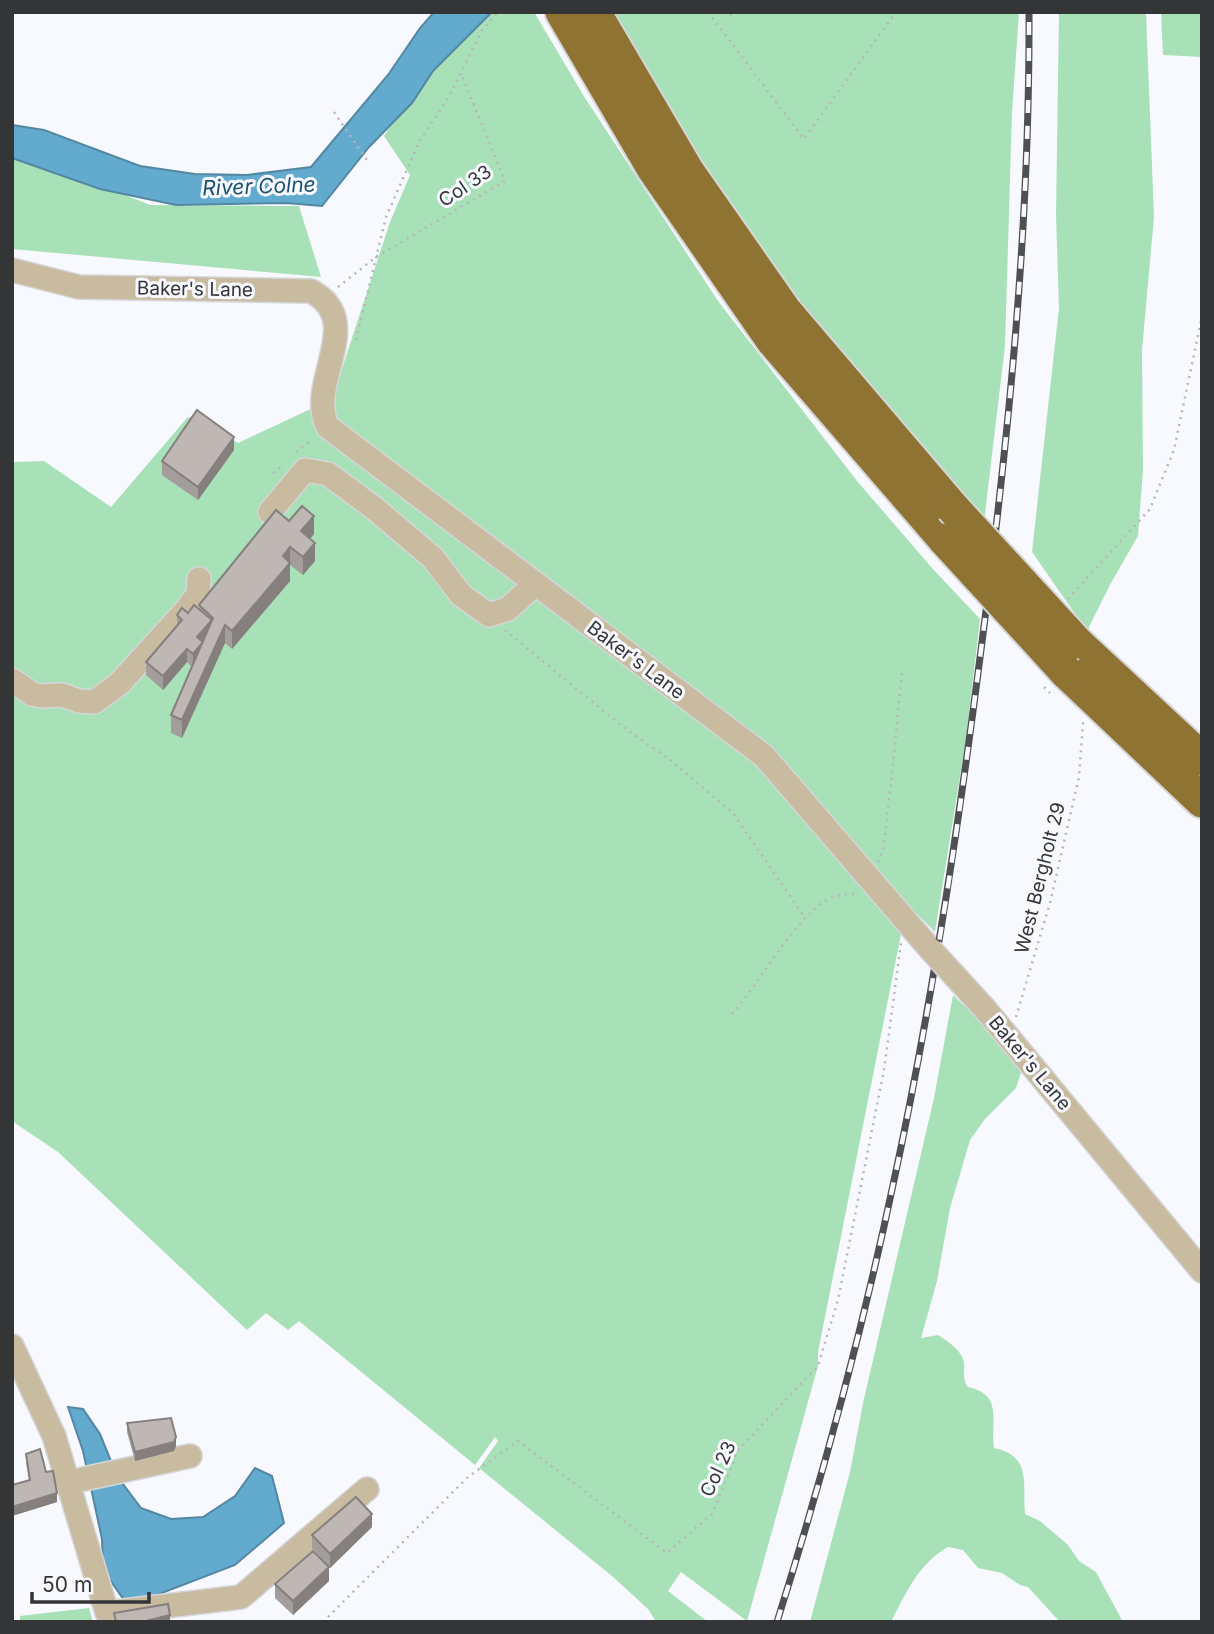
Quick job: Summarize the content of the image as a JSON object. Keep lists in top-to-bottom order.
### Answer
{
  "streets": {
    "street": ["Baker's Lane"],
    "path": ["Col 33", "West Bergholt 29", "Col 23"]
  },
  "crossings": [
    ["Col 33", "Baker's Lane"],
    ["Baker's Lane", "West Bergholt 29"],
    ["Baker's Lane", "Col 23"]
  ],
  "water": ["River Colne"],
  "scale_bar": "50 m"
}
